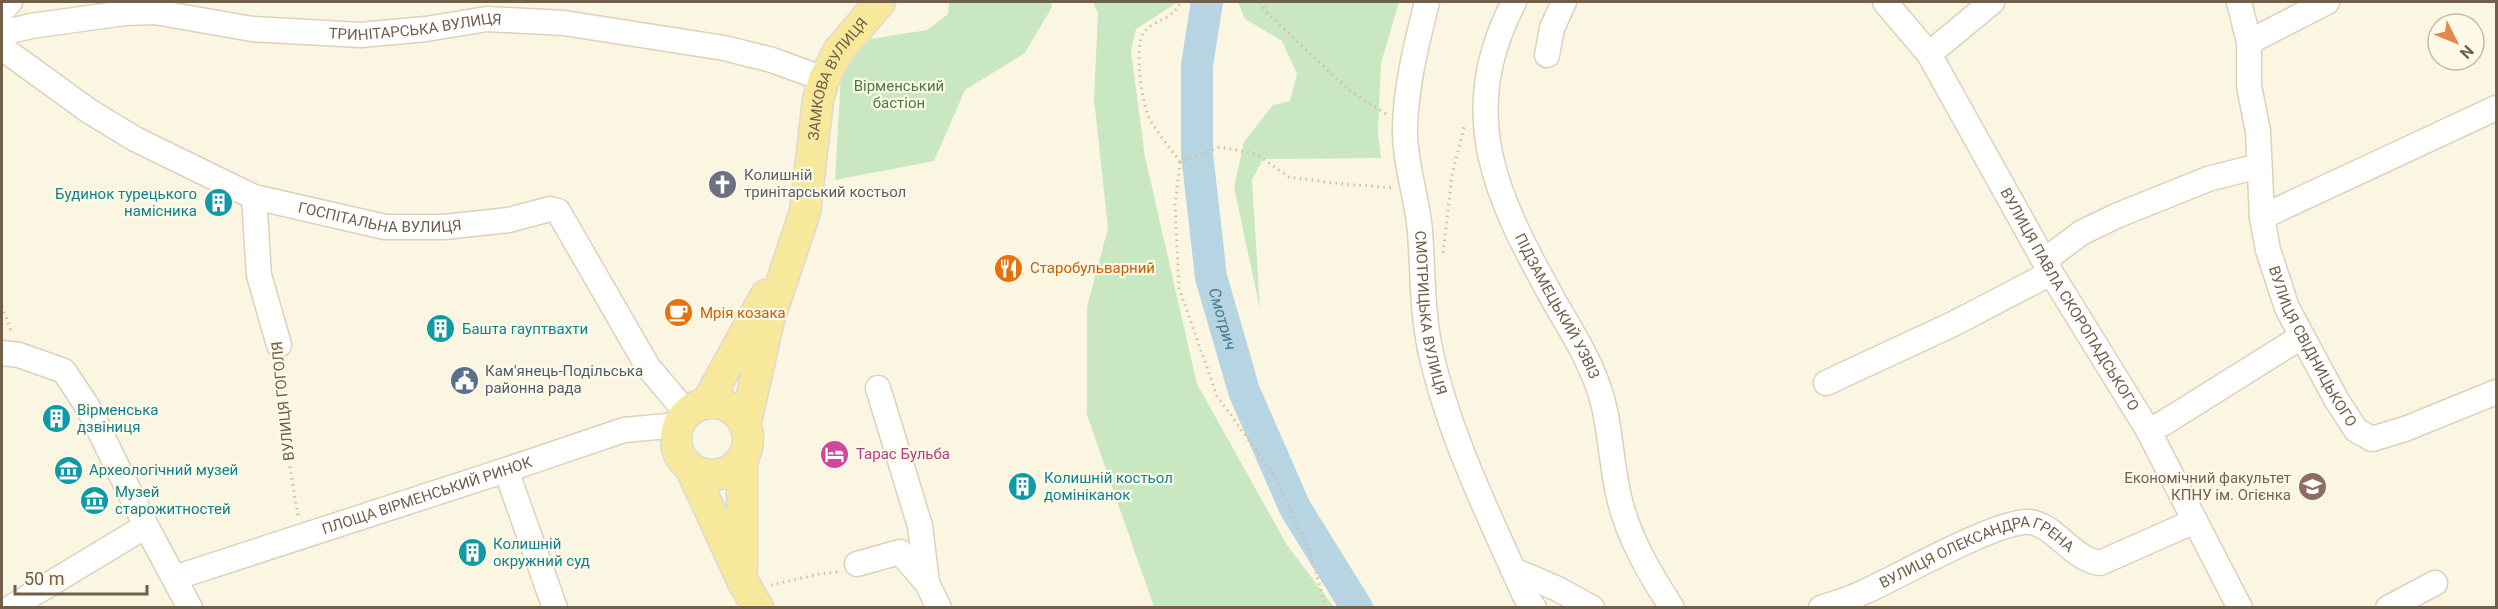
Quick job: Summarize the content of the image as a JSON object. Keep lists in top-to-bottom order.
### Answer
{
  "streets": {
    "main road": ["ЗАМКОВА ВУЛИЦЯ"],
    "street": [
      "ТРИНІТАРСЬКА ВУЛИЦЯ",
      "ГОСПІТАЛЬНА ВУЛИЦЯ",
      "ВУЛИЦЯ ПАВЛА СКОРОПАДСЬКОГО",
      "ПІДЗАМЕЦЬКИЙ УЗВІЗ",
      "СМОТРИЦЬКА ВУЛИЦЯ",
      "ВУЛИЦЯ СВІДНИЦЬКОГО",
      "ВУЛИЦЯ ГОГОЛЯ",
      "ПЛОЩА ВІРМЕНСЬКИЙ РИНОК",
      "ВУЛИЦЯ ОЛЕКСАНДРА ГРЕНА"
    ]
  },
  "crossings": [
    ["ТРИНІТАРСЬКА ВУЛИЦЯ", "ЗАМКОВА ВУЛИЦЯ"],
    ["ЗАМКОВА ВУЛИЦЯ", "ГОСПІТАЛЬНА ВУЛИЦЯ"],
    ["ЗАМКОВА ВУЛИЦЯ", "ПЛОЩА ВІРМЕНСЬКИЙ РИНОК"],
    ["ГОСПІТАЛЬНА ВУЛИЦЯ", "ВУЛИЦЯ ГОГОЛЯ"],
    ["ГОСПІТАЛЬНА ВУЛИЦЯ", "ПЛОЩА ВІРМЕНСЬКИЙ РИНОК"],
    ["ВУЛИЦЯ ПАВЛА СКОРОПАДСЬКОГО", "ВУЛИЦЯ ОЛЕКСАНДРА ГРЕНА"],
    ["ВУЛИЦЯ ГОГОЛЯ", "ПЛОЩА ВІРМЕНСЬКИЙ РИНОК"]
  ],
  "water": ["Смотрич"],
  "parks": ["Вірменський бастіон"],
  "places": {
    "church": ["Колишній тринітарський костьол"],
    "building": [
      "Будинок турецького намісника",
      "Башта гауптвахти",
      "Вірменська дзвіниця",
      "Колишній костьол домініканок",
      "Колишній окружний суд"
    ],
    "restaurant": ["Старобульварний"],
    "cafe": ["Мрія козака"],
    "public building": ["Кам'янець-Подільська районна рада"],
    "hotel": ["Тарас Бульба"],
    "museum": ["Археологічний музей", "Музей старожитностей"],
    "school or university": ["Економічний факультет КПНУ ім. Огієнка"]
  },
  "scale_bar": "50 m",
  "north": "bottom right"
}
